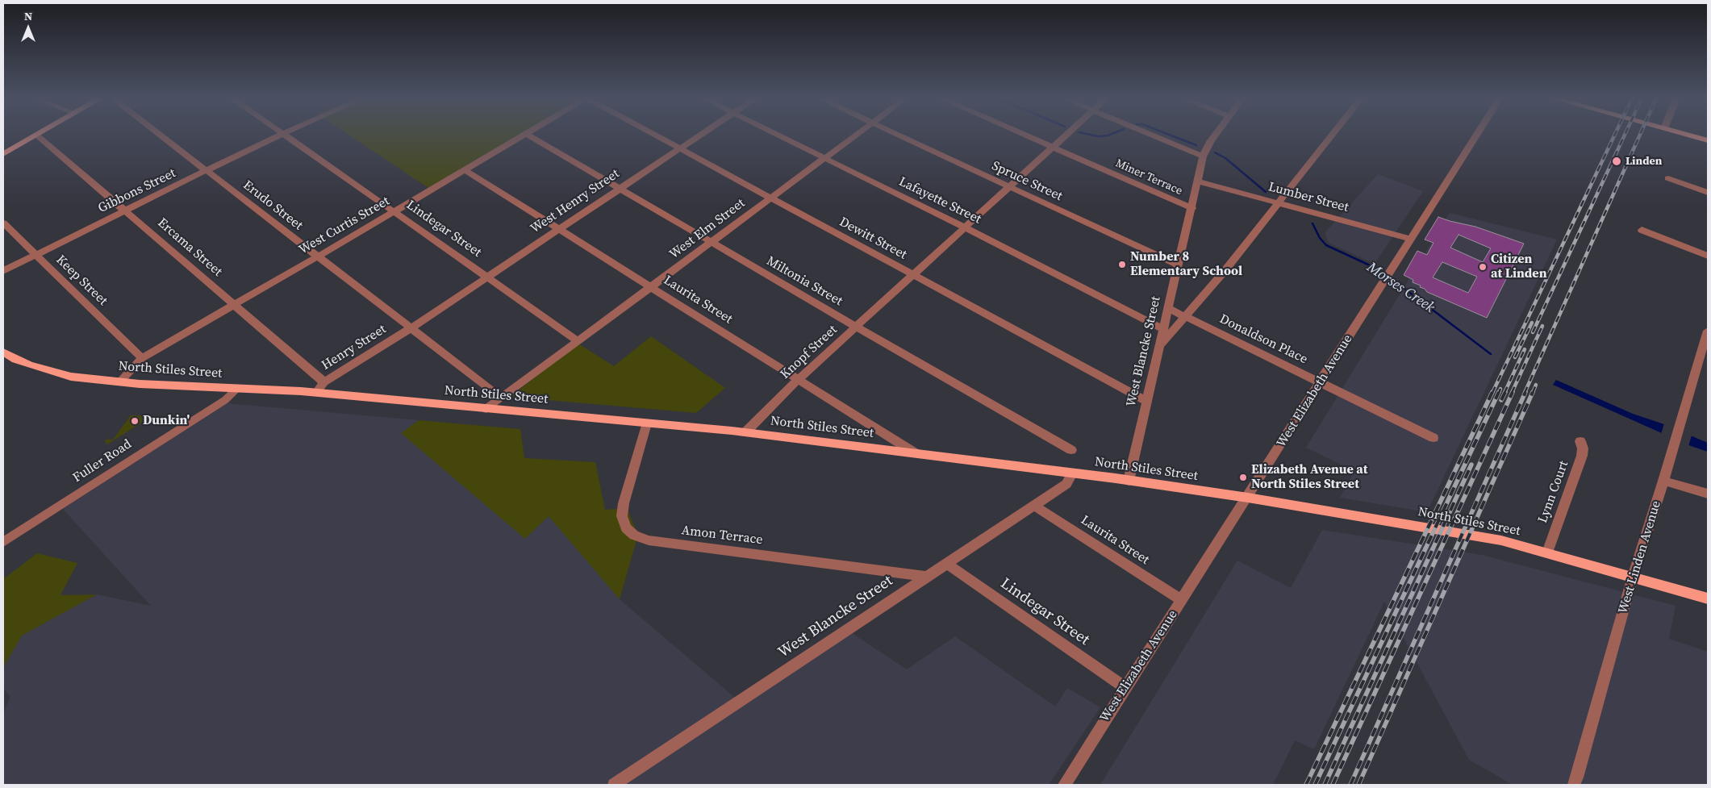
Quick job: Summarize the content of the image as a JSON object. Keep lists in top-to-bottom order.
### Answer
{
  "streets": {
    "main road": ["North Stiles Street"],
    "street": [
      "Miner Terrace",
      "Spruce Street",
      "Gibbons Street",
      "Lumber Street",
      "Lafayette Street",
      "West Henry Street",
      "Erudo Street",
      "West Curtis Street",
      "Lindegar Street",
      "West Elm Street",
      "Dewitt Street",
      "Ercama Street",
      "Keep Street",
      "Miltonia Street",
      "Laurita Street",
      "Donaldson Place",
      "Henry Street",
      "West Blancke Street",
      "Knopf Street",
      "West Elizabeth Avenue",
      "Fuller Road",
      "Lynn Court",
      "Amon Terrace",
      "West Linden Avenue"
    ]
  },
  "crossings": [
    ["Miner Terrace", "West Blancke Street"],
    ["Miner Terrace", "Knopf Street"],
    ["Spruce Street", "West Blancke Street"],
    ["Spruce Street", "Knopf Street"],
    ["Gibbons Street", "Erudo Street"],
    ["Gibbons Street", "Ercama Street"],
    ["Gibbons Street", "Keep Street"],
    ["Lumber Street", "West Blancke Street"],
    ["Lumber Street", "West Elizabeth Avenue"],
    ["Lafayette Street", "West Elm Street"],
    ["Lafayette Street", "West Blancke Street"],
    ["Lafayette Street", "Knopf Street"],
    ["West Henry Street", "Erudo Street"],
    ["West Henry Street", "Lindegar Street"],
    ["West Henry Street", "Dewitt Street"],
    ["West Henry Street", "Miltonia Street"],
    ["West Henry Street", "Laurita Street"],
    ["West Henry Street", "Henry Street"],
    ["Erudo Street", "West Curtis Street"],
    ["Erudo Street", "Henry Street"],
    ["West Curtis Street", "Lindegar Street"],
    ["West Curtis Street", "Ercama Street"],
    ["West Curtis Street", "Keep Street"],
    ["West Curtis Street", "Laurita Street"],
    ["West Curtis Street", "North Stiles Street"],
    ["Lindegar Street", "West Elm Street"],
    ["Lindegar Street", "West Blancke Street"],
    ["Lindegar Street", "West Elizabeth Avenue"],
    ["West Elm Street", "Dewitt Street"],
    ["West Elm Street", "Miltonia Street"],
    ["West Elm Street", "Laurita Street"],
    ["West Elm Street", "North Stiles Street"],
    ["Dewitt Street", "West Blancke Street"],
    ["Dewitt Street", "Knopf Street"],
    ["Ercama Street", "Henry Street"],
    ["Miltonia Street", "Knopf Street"],
    ["Laurita Street", "West Blancke Street"],
    ["Laurita Street", "Knopf Street"],
    ["Laurita Street", "North Stiles Street"],
    ["Laurita Street", "West Elizabeth Avenue"],
    ["Donaldson Place", "West Blancke Street"],
    ["Donaldson Place", "West Elizabeth Avenue"],
    ["Henry Street", "North Stiles Street"],
    ["West Blancke Street", "North Stiles Street"],
    ["West Blancke Street", "Amon Terrace"],
    ["Knopf Street", "North Stiles Street"],
    ["North Stiles Street", "West Elizabeth Avenue"],
    ["North Stiles Street", "Fuller Road"],
    ["North Stiles Street", "Lynn Court"],
    ["North Stiles Street", "Amon Terrace"],
    ["North Stiles Street", "West Linden Avenue"]
  ],
  "water": ["Morses Creek"],
  "places": [
    "Linden",
    "Number 8 Elementary School",
    "Citizen at Linden",
    "Dunkin'",
    "Elizabeth Avenue at North Stiles Street"
  ],
  "north": "top"
}
